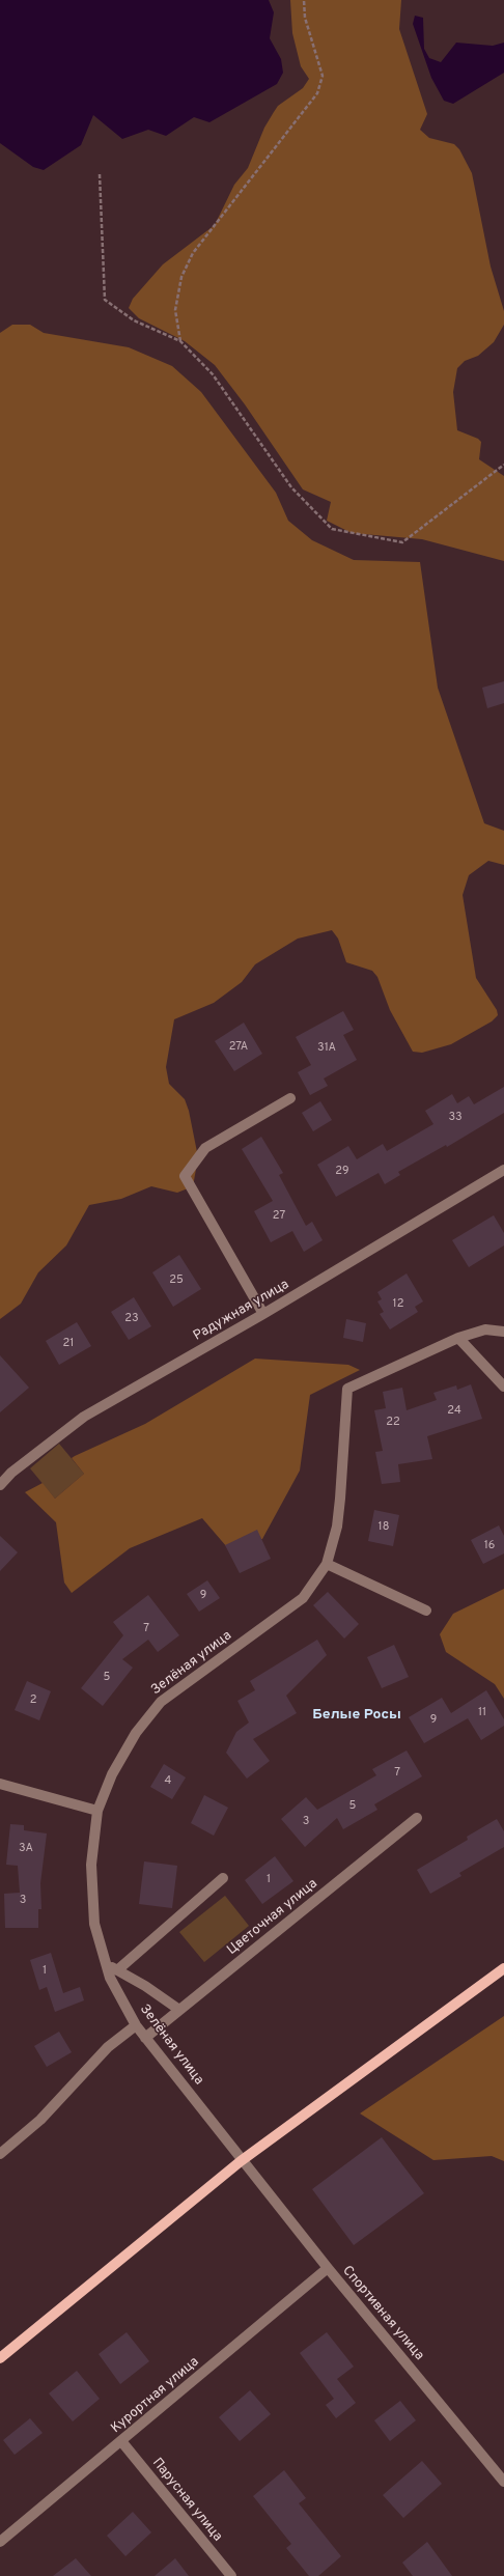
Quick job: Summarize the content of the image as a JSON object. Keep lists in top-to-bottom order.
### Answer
{
  "streets": {
    "street": [
      "Радужная улица",
      "Зелёная улица",
      "Цветочная улица",
      "Спортивная улица",
      "Курортная улица",
      "Парусная улица"
    ]
  },
  "crossings": [
    ["Зелёная улица", "Цветочная улица"],
    ["Зелёная улица", "Спортивная улица"],
    ["Спортивная улица", "Курортная улица"],
    ["Курортная улица", "Парусная улица"]
  ],
  "districts": ["Белые Росы"],
  "house_numbers": [
    "27А",
    "31А",
    "33",
    "29",
    "27",
    "25",
    "12",
    "23",
    "21",
    "24",
    "22",
    "18",
    "16",
    "9",
    "7",
    "5",
    "2",
    "11",
    "9",
    "7",
    "4",
    "5",
    "3",
    "3А",
    "1",
    "3",
    "1"
  ]
}
